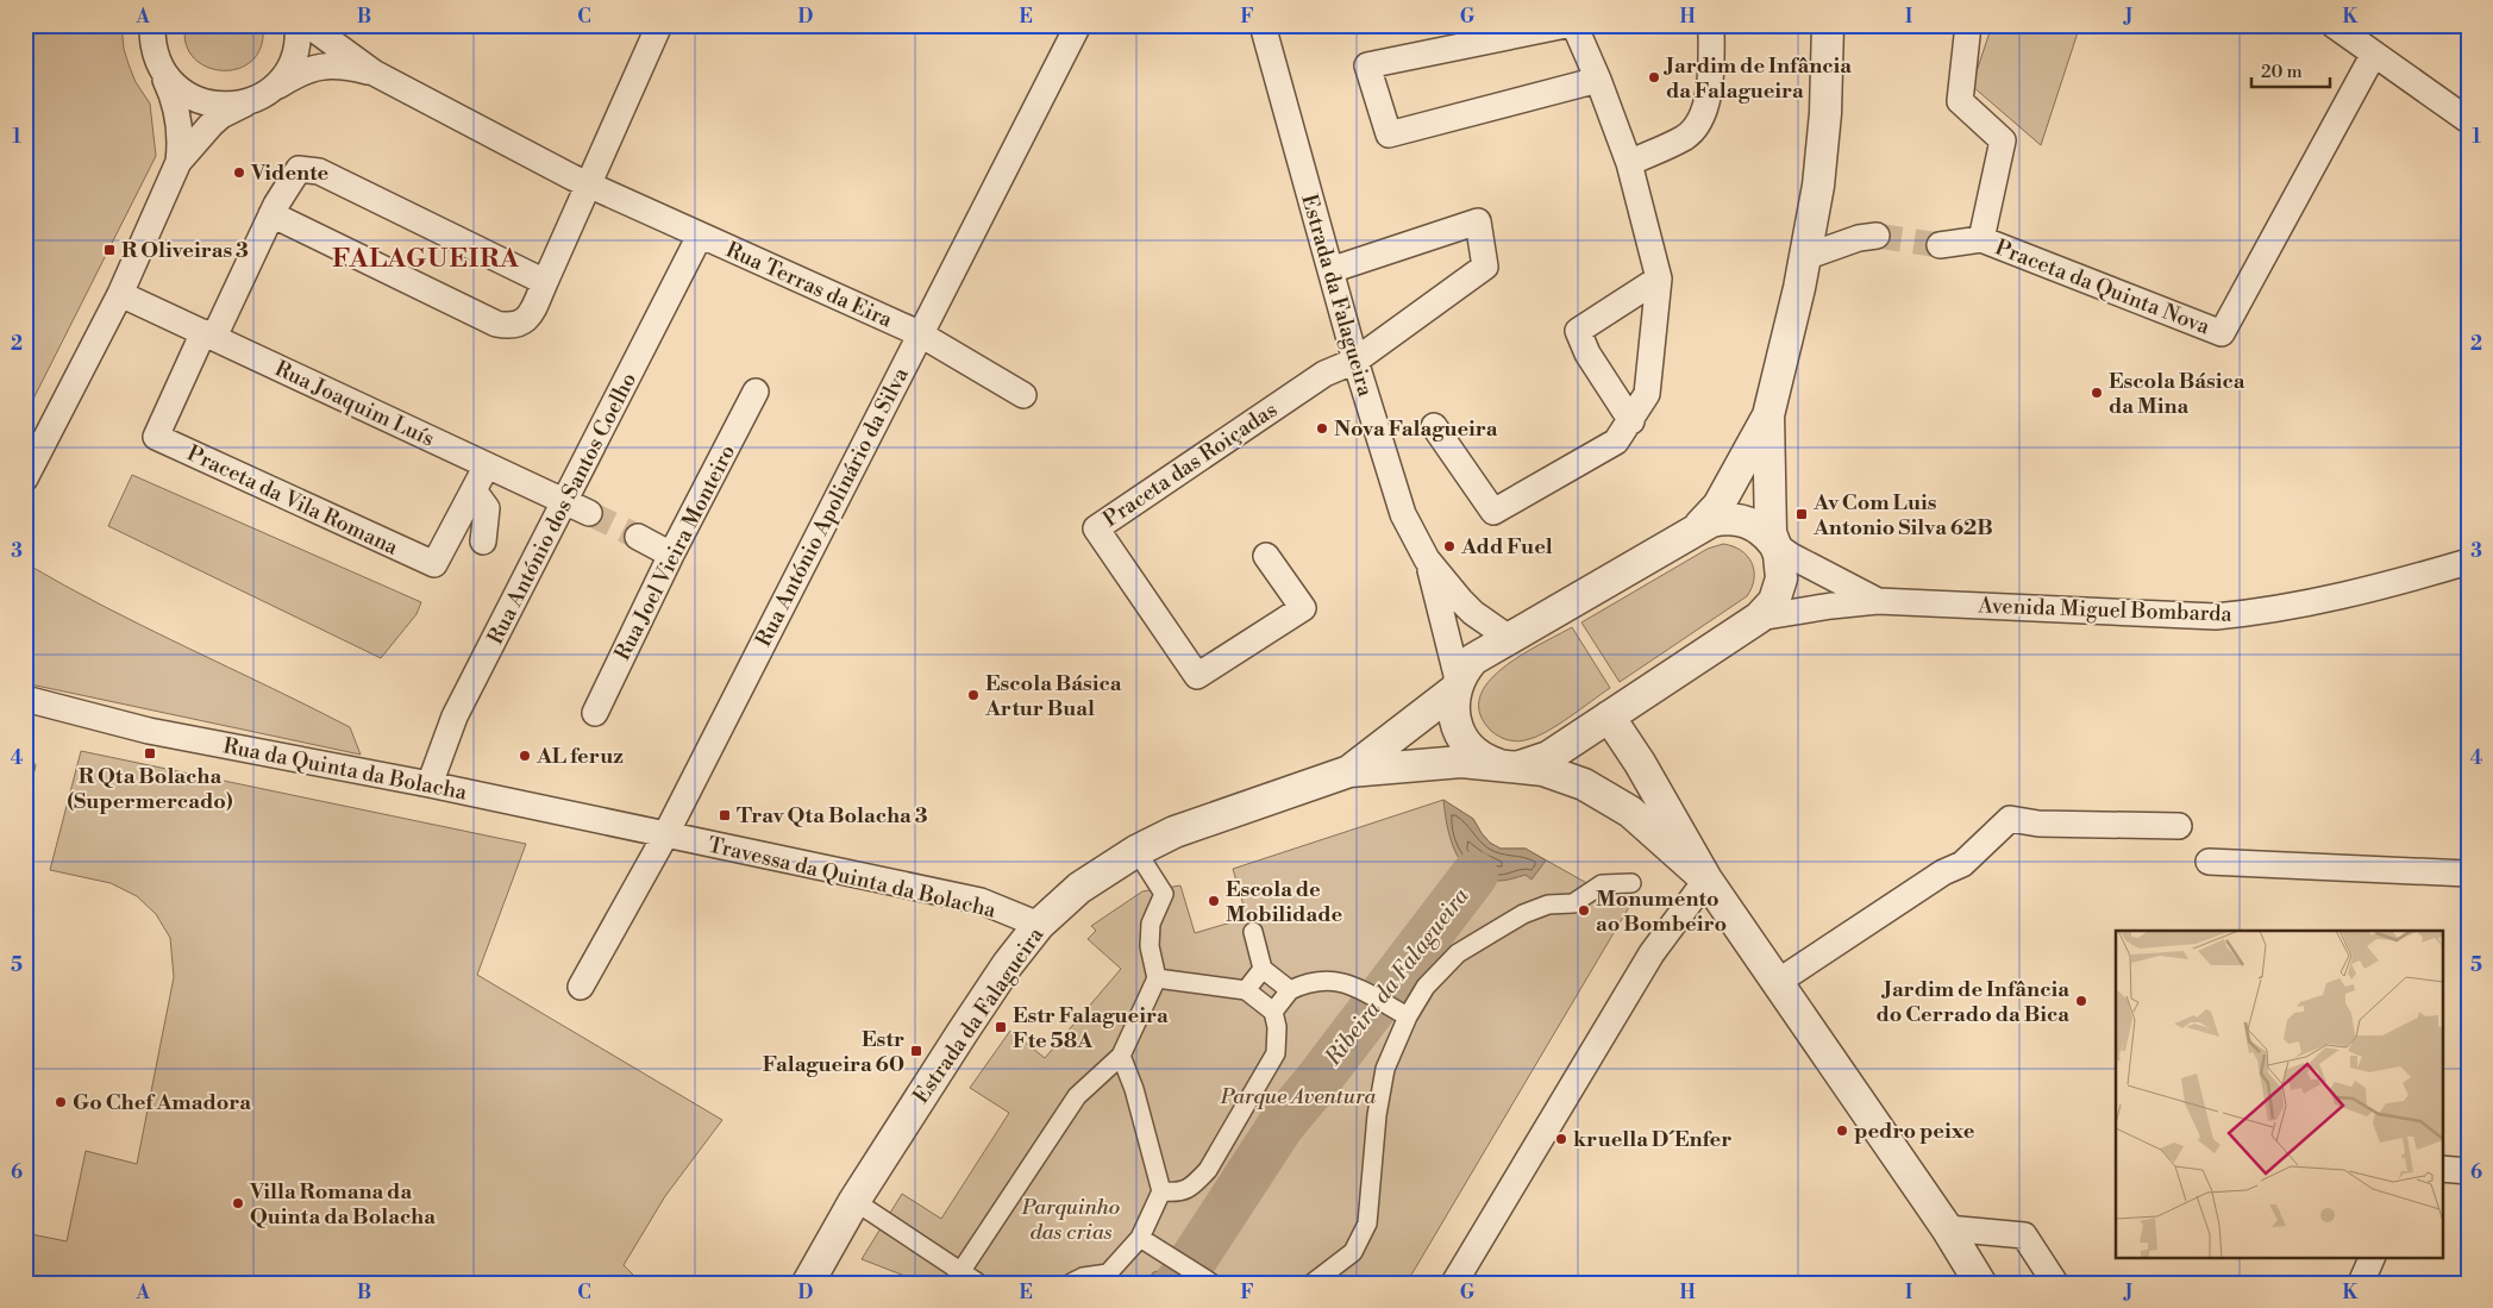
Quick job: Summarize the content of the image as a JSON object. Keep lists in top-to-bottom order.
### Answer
{
  "streets": {
    "street": [
      "Rua Terras da Eira",
      "Praceta da Quinta Nova",
      "Estrada da Falagueira",
      "Rua Joaquim Luís",
      "Praceta das Roiçadas",
      "Praceta da Vila Romana",
      "Rua António Apolinário da Silva",
      "Rua António dos Santos Coelho",
      "Rua Joel Vieira Monteiro",
      "Avenida Miguel Bombarda",
      "Rua da Quinta da Bolacha",
      "Travessa da Quinta da Bolacha"
    ]
  },
  "crossings": [
    ["Rua Terras da Eira", "Rua António Apolinário da Silva"],
    ["Rua Terras da Eira", "Rua António dos Santos Coelho"],
    ["Estrada da Falagueira", "Praceta das Roiçadas"],
    ["Estrada da Falagueira", "Avenida Miguel Bombarda"],
    ["Estrada da Falagueira", "Travessa da Quinta da Bolacha"],
    ["Rua Joaquim Luís", "Praceta da Vila Romana"],
    ["Rua Joaquim Luís", "Rua António dos Santos Coelho"],
    ["Rua António Apolinário da Silva", "Rua da Quinta da Bolacha"],
    ["Rua António Apolinário da Silva", "Travessa da Quinta da Bolacha"],
    ["Rua António dos Santos Coelho", "Rua da Quinta da Bolacha"],
    ["Rua da Quinta da Bolacha", "Travessa da Quinta da Bolacha"]
  ],
  "districts": ["FALAGUEIRA"],
  "water": ["Ribeira da Falagueira"],
  "parks": ["Parque Aventura", "Parquinho das crias"],
  "places": {
    "other": [
      "Jardim de Infância da Falagueira",
      "Vidente",
      "Escola Básica da Mina",
      "Nova Falagueira",
      "Add Fuel",
      "Escola Básica Artur Bual",
      "AL feruz",
      "Escola de Mobilidade",
      "Monumento ao Bombeiro",
      "Jardim de Infância do Cerrado da Bica",
      "Go Chef Amadora",
      "pedro peixe",
      "kruella D´Enfer",
      "Villa Romana da Quinta da Bolacha"
    ],
    "transit": [
      "R Oliveiras 3",
      "Av Com Luis Antonio Silva 62B",
      "R Qta Bolacha (Supermercado)",
      "Trav Qta Bolacha 3",
      "Estr Falagueira Fte 58A",
      "Estr Falagueira 60"
    ]
  },
  "scale_bar": "20 m",
  "grid": {
    "columns": [
      "A",
      "B",
      "C",
      "D",
      "E",
      "F",
      "G",
      "H",
      "I",
      "J",
      "K"
    ],
    "rows": [
      "1",
      "2",
      "3",
      "4",
      "5",
      "6"
    ]
  }
}
